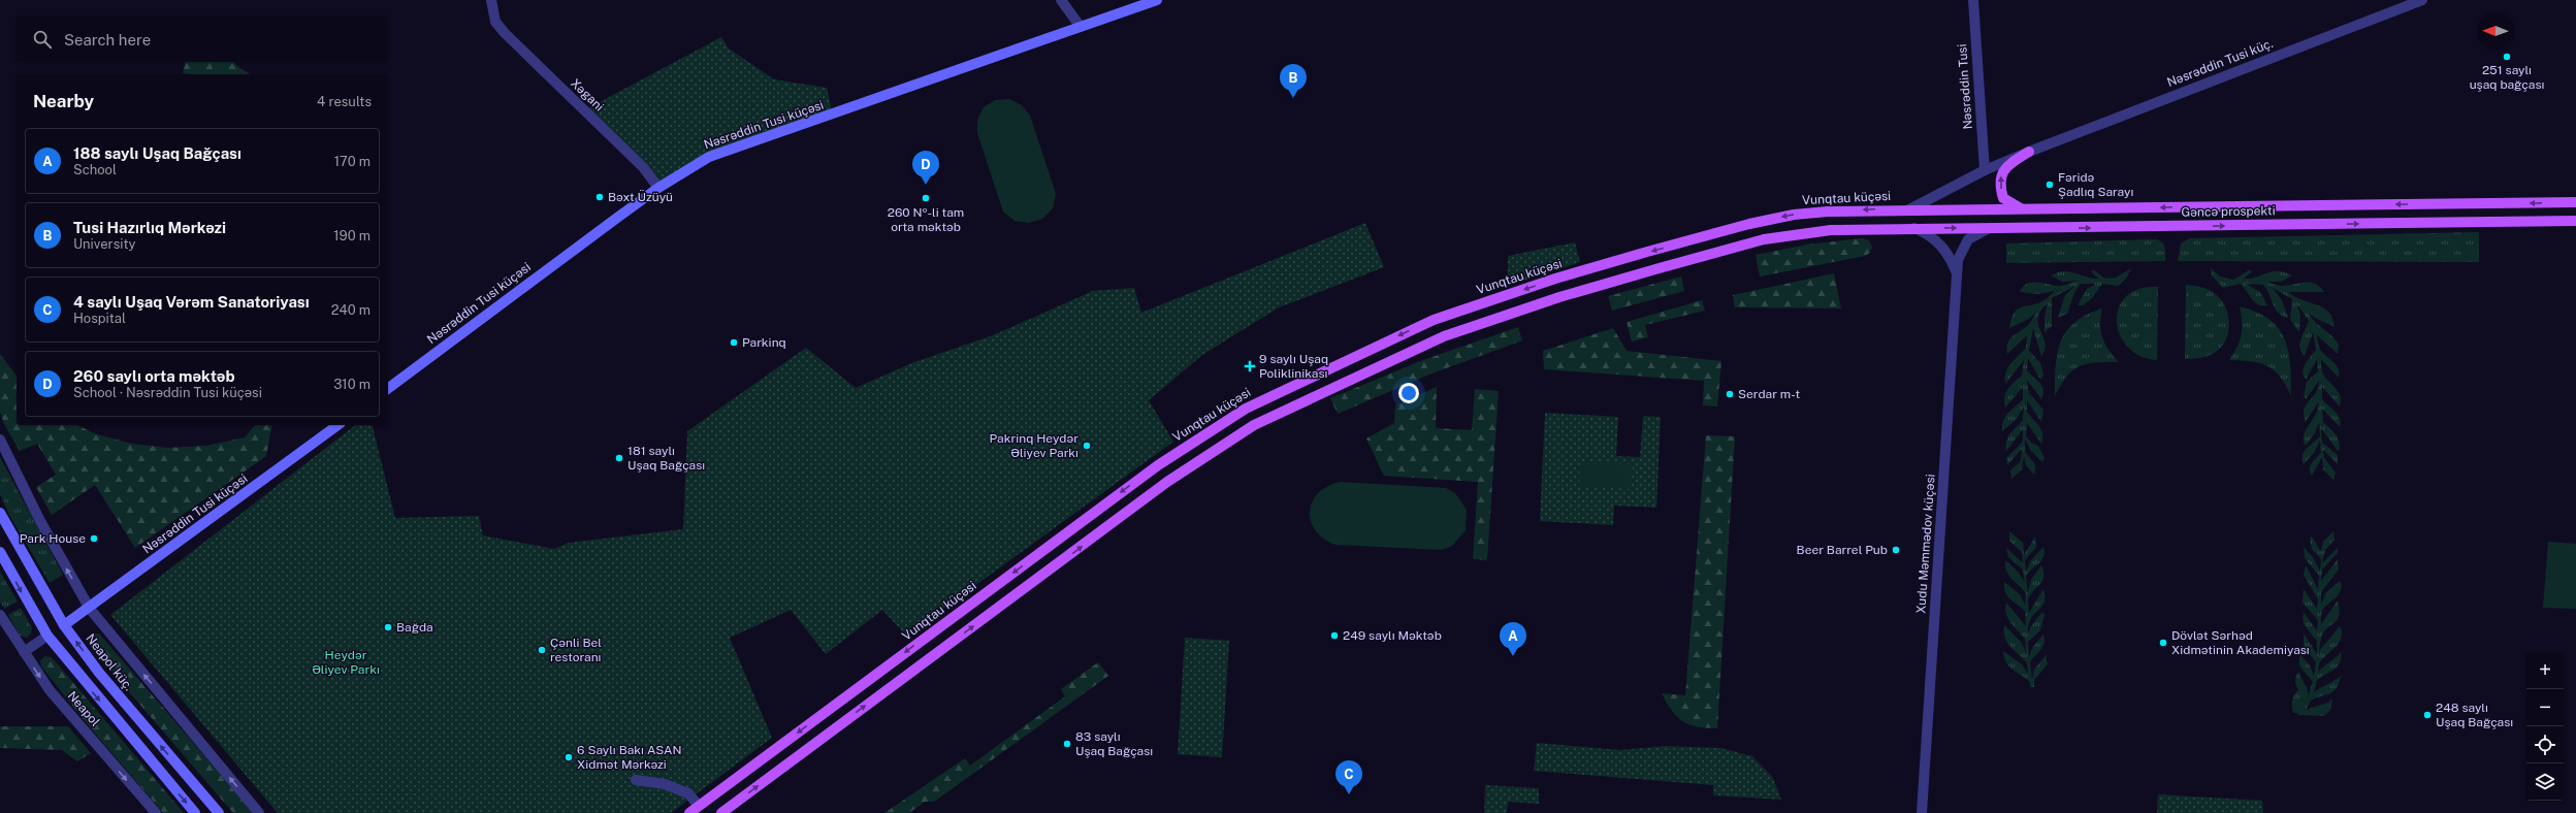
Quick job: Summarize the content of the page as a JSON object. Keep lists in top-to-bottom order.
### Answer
{
  "streets": {
    "main road": [
      "Nəsrəddin Tusi küçəsi",
      "Vunqtau küçəsi",
      "Gəncə prospekti",
      "Neapol küç."
    ],
    "street": [
      "Nəsrəddin Tusi küç.",
      "Nəsrəddin Tusi",
      "Xəgani",
      "Xudu Məmmədov küçəsi",
      "Neapol"
    ]
  },
  "crossings": [
    ["Nəsrəddin Tusi küç.", "Nəsrəddin Tusi"],
    ["Nəsrəddin Tusi küç.", "Vunqtau küçəsi"],
    ["Nəsrəddin Tusi küç.", "Gəncə prospekti"],
    ["Xəgani", "Nəsrəddin Tusi küçəsi"],
    ["Nəsrəddin Tusi küçəsi", "Neapol küç."],
    ["Vunqtau küçəsi", "Gəncə prospekti"],
    ["Gəncə prospekti", "Xudu Məmmədov küçəsi"]
  ],
  "parks": ["Heydər Əliyev Parkı"],
  "places": {
    "other": [
      "251 saylı uşaq bağçası",
      "Fəridə Şadlıq Sarayı",
      "Bəxt Üzüyü",
      "260 №-li tam orta məktəb",
      "Parkinq",
      "Serdar m-t",
      "Pakrinq Heydər Əliyev Parkı",
      "181 saylı Uşaq Bağçası",
      "Park House",
      "Beer Barrel Pub",
      "Bağda",
      "249 saylı Məktəb",
      "Dövlət Sərhəd Xidmətinin Akademiyası",
      "Çənli Bel restoranı",
      "248 saylı Uşaq Bağçası",
      "83 saylı Uşaq Bağçası",
      "6 Saylı Bakı ASAN Xidmət Mərkəzi"
    ],
    "health": ["9 saylı Uşaq Poliklinikası"]
  },
  "north": "left",
  "page": {
    "search": "Search here",
    "pins": [
      "B",
      "D",
      "A",
      "C"
    ],
    "heading": ["Nearby", "4 results"],
    "list": [
      {
        "mark": "A",
        "name": "188 saylı Uşaq Bağçası",
        "note": "School",
        "value": "170 m"
      },
      {
        "mark": "B",
        "name": "Tusi Hazırlıq Mərkəzi",
        "note": "University",
        "value": "190 m"
      },
      {
        "mark": "C",
        "name": "4 saylı Uşaq Vərəm Sanatoriyası",
        "note": "Hospital",
        "value": "240 m"
      },
      {
        "mark": "D",
        "name": "260 saylı orta məktəb",
        "note": "School · Nəsrəddin Tusi küçəsi",
        "value": "310 m"
      }
    ],
    "map_buttons": ["+", "−"]
  }
}
